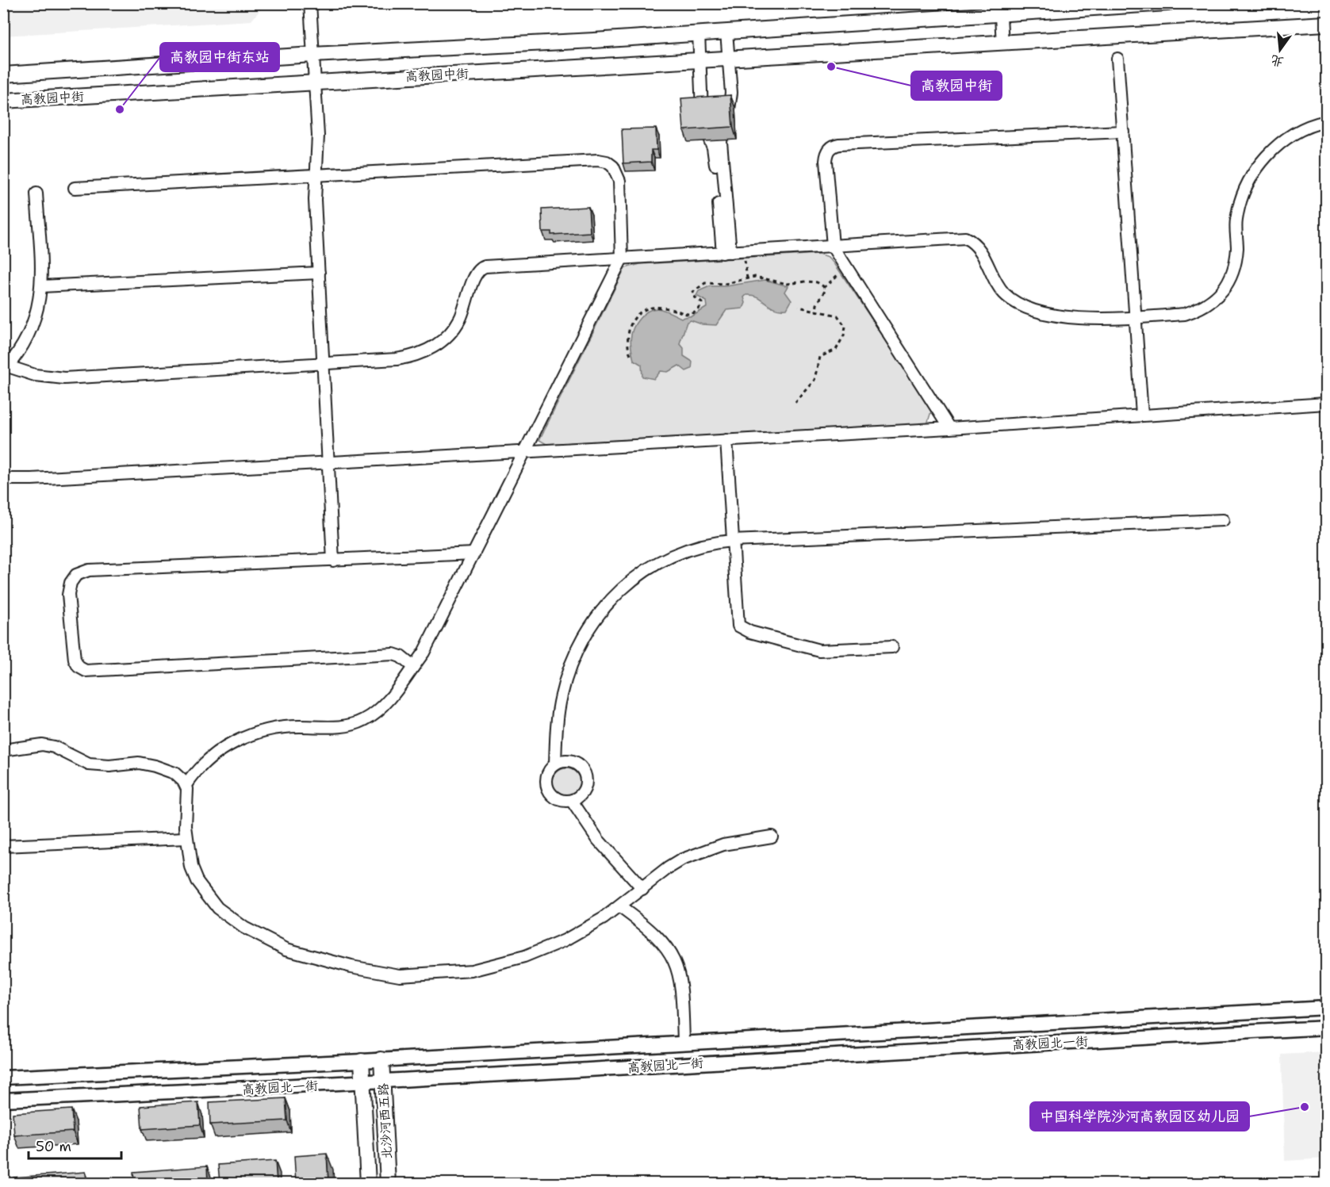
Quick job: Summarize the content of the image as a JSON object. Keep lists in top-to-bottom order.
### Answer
{
  "streets": {
    "main road": ["高教园中街", "北沙河西五路"],
    "street": ["高教园北一街"]
  },
  "crossings": [
    ["高教园北一街", "北沙河西五路"]
  ],
  "places": ["高教园中街", "高教园中街东站", "中国科学院沙河高教园区幼儿园"],
  "scale_bar": "50 m",
  "north": "bottom"
}
